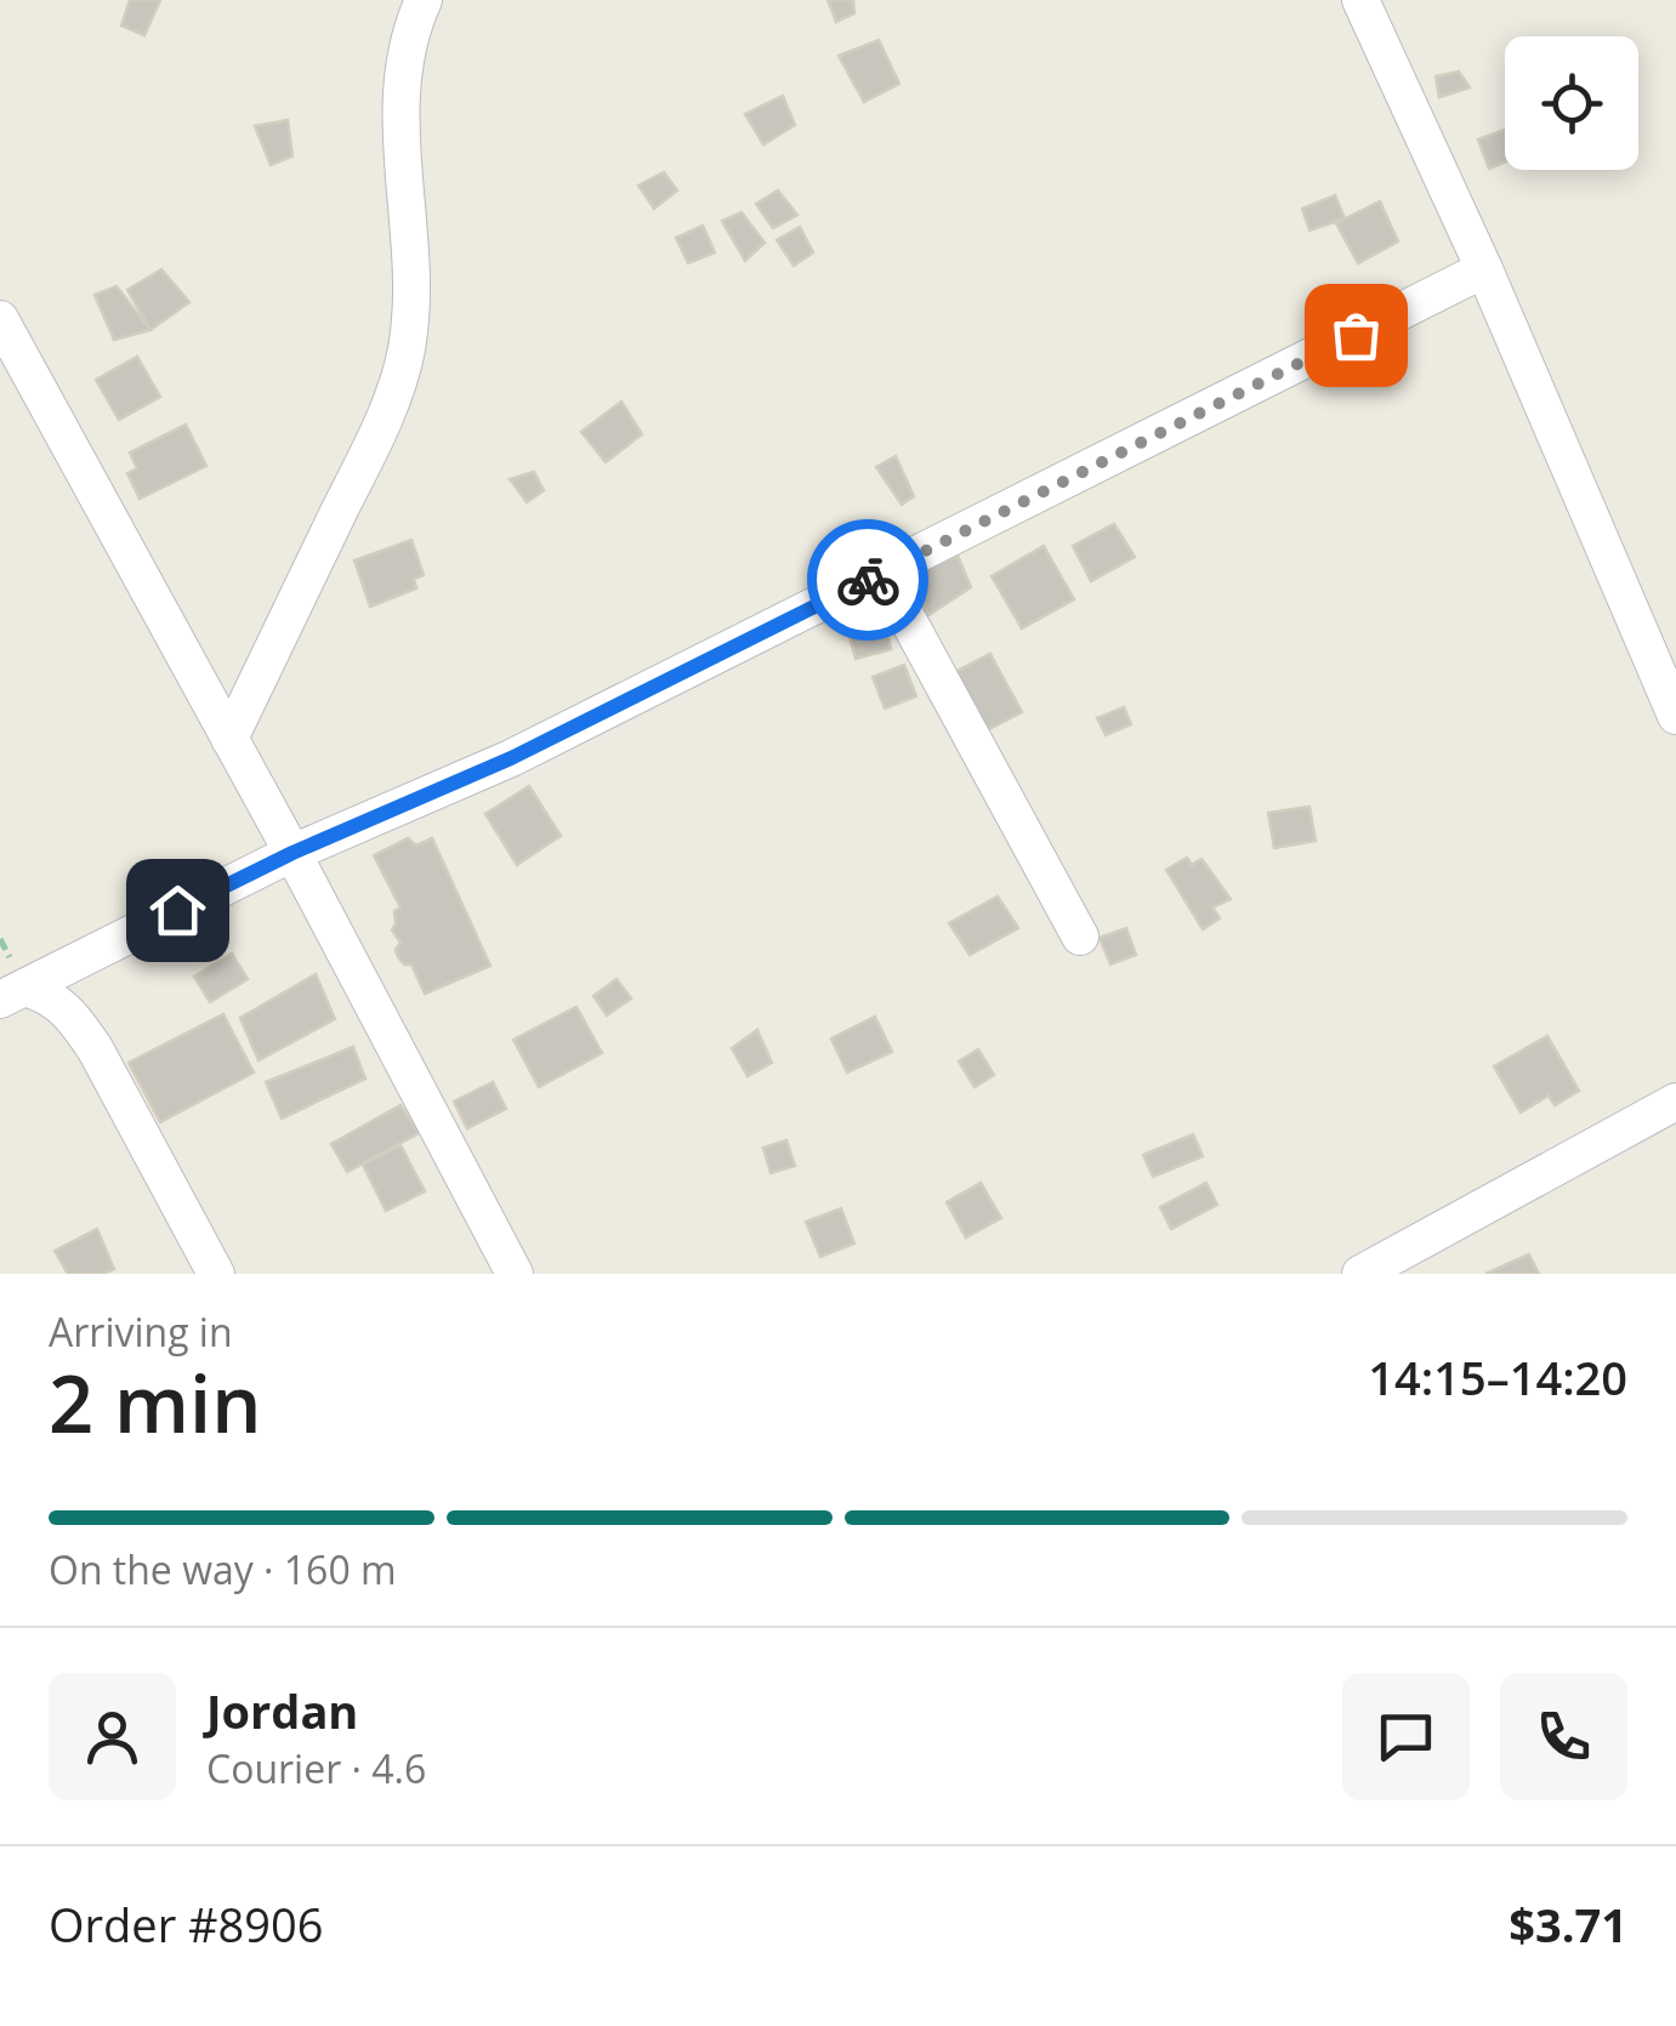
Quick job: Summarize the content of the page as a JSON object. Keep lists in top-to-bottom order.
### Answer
{
  "page": {
    "heading": ["2 min", "Arriving in", "14:15–14:20"],
    "panel": [
      "Jordan",
      "Courier · 4.6",
      "Order #8906",
      "$3.71"
    ],
    "bar": "On the way · 160 m"
  }
}
